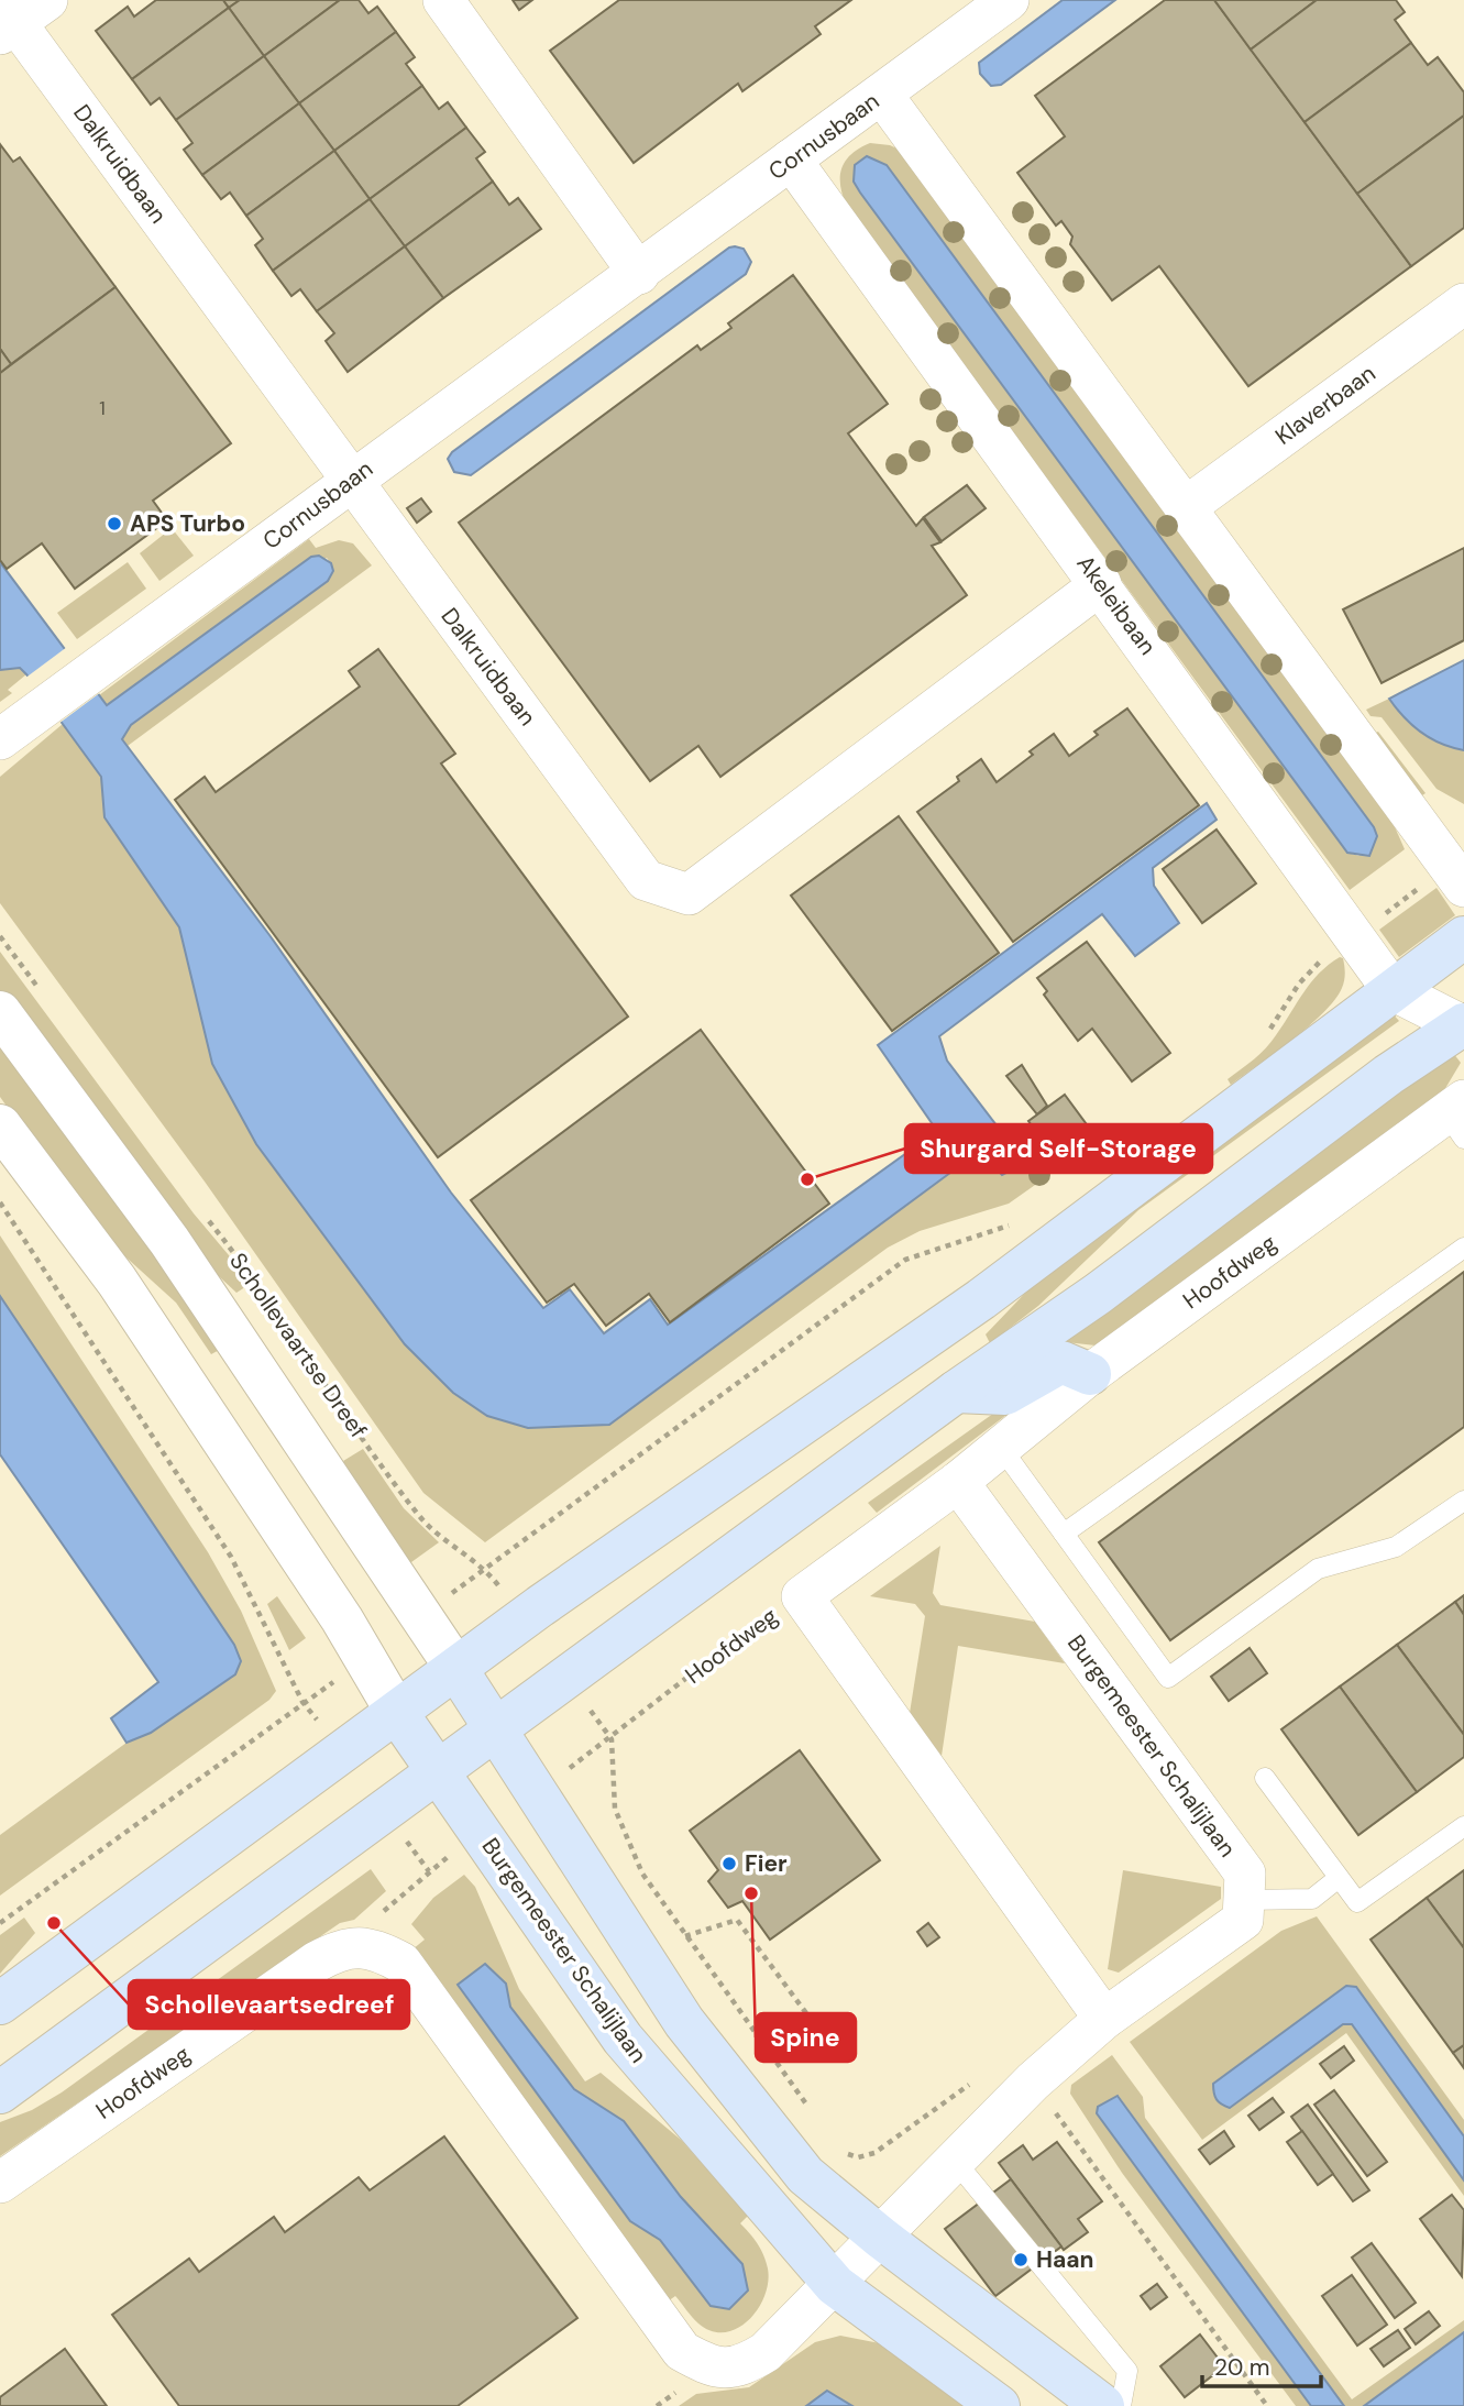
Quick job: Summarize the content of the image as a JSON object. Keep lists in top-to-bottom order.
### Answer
{
  "streets": {
    "main road": ["Burgemeester Schalijlaan"],
    "street": [
      "Cornusbaan",
      "Dalkruidbaan",
      "Klaverbaan",
      "Akeleibaan",
      "Hoofdweg",
      "Schollevaartse Dreef"
    ]
  },
  "crossings": [
    ["Cornusbaan", "Dalkruidbaan"],
    ["Cornusbaan", "Akeleibaan"],
    ["Dalkruidbaan", "Akeleibaan"],
    ["Hoofdweg", "Burgemeester Schalijlaan"]
  ],
  "places": [
    "APS Turbo",
    "Shurgard Self-Storage",
    "Fier",
    "Spine",
    "Schollevaartsedreef",
    "Haan"
  ],
  "house_numbers": ["1"],
  "scale_bar": "20 m"
}
